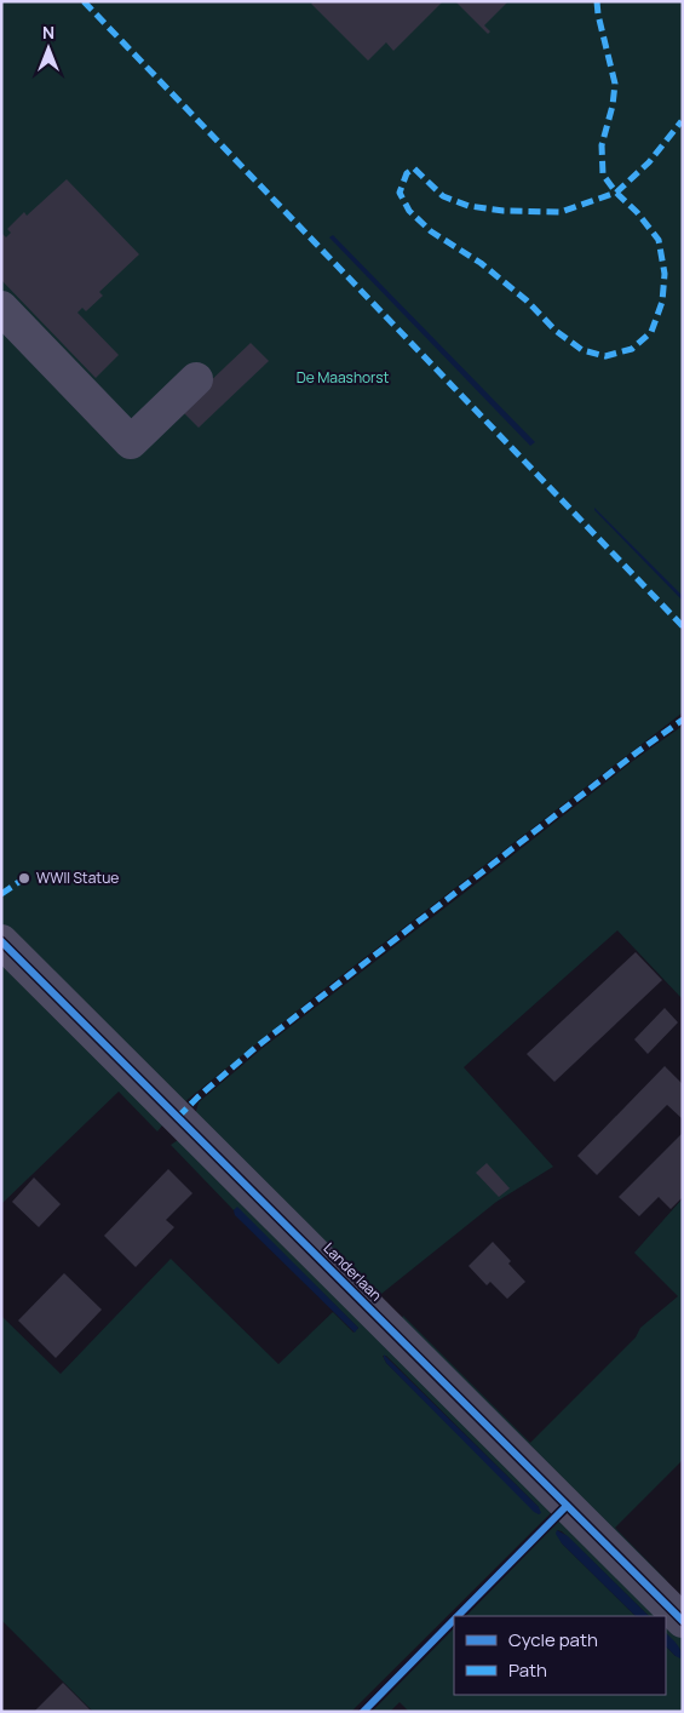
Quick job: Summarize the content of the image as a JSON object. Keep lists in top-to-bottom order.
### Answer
{
  "streets": {
    "street": ["Landerlaan"]
  },
  "parks": ["De Maashorst"],
  "places": ["WWII Statue"],
  "legend": ["Cycle path", "Path"],
  "north": "top"
}
